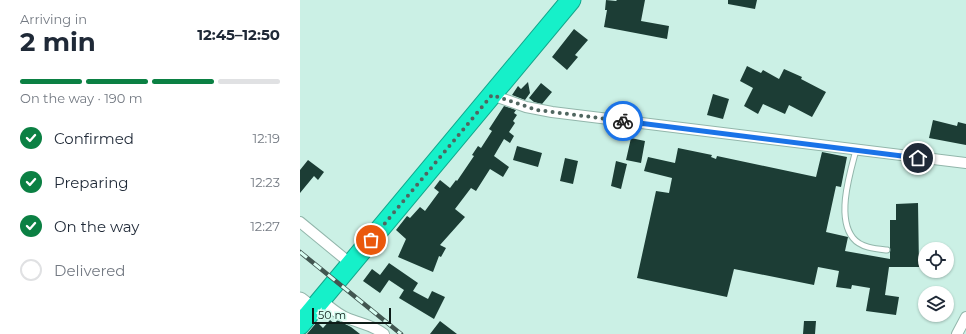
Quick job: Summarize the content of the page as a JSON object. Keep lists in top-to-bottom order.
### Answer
{
  "scale_bar": "50 m",
  "page": {
    "heading": ["2 min", "Arriving in", "12:45–12:50"],
    "bar": "On the way · 190 m",
    "list": [
      ["Confirmed", "12:19"],
      ["Preparing", "12:23"],
      ["On the way", "12:27"],
      "Delivered"
    ],
    "scale": "50 m"
  }
}
